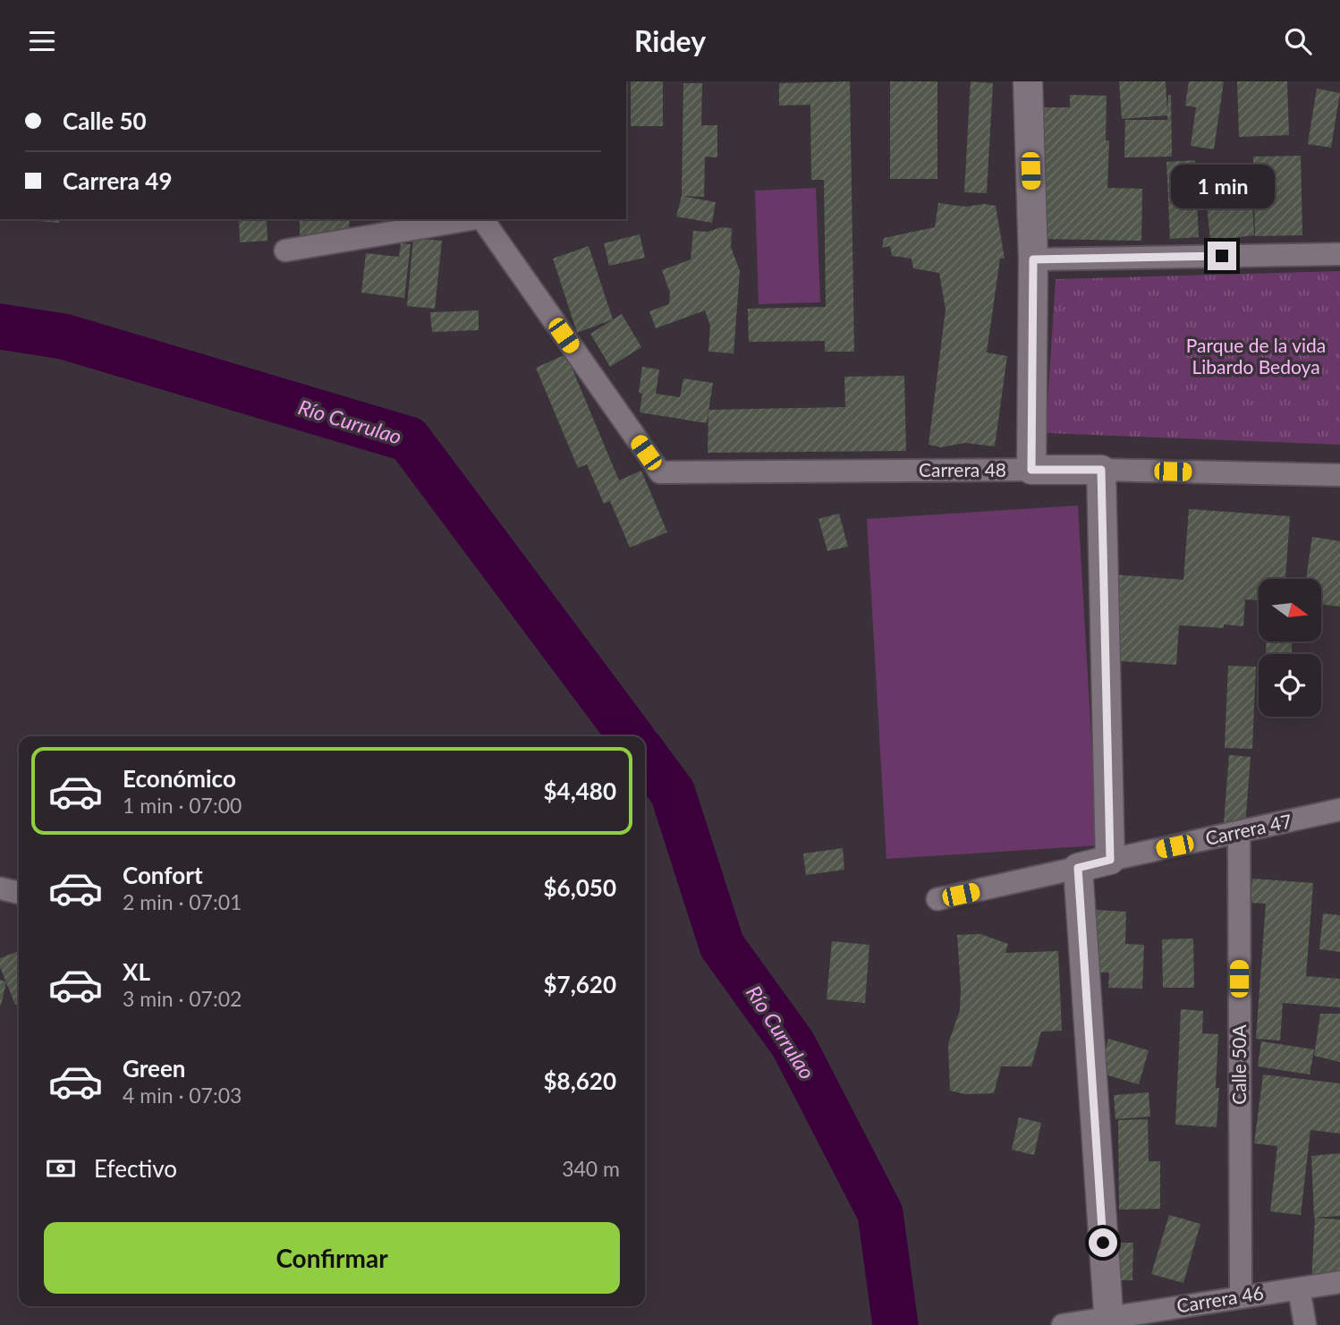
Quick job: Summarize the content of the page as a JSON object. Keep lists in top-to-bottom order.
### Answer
{
  "streets": {
    "street": [
      "Carrera 48",
      "Carrera 47",
      "Calle 50A",
      "Carrera 46"
    ]
  },
  "crossings": [
    ["Carrera 47", "Calle 50A"],
    ["Calle 50A", "Carrera 46"]
  ],
  "water": ["Río Currulao"],
  "parks": ["Parque de la vida Libardo Bedoya"],
  "north": "right",
  "page": {
    "header": "Ridey",
    "banner": ["Calle 50", "Carrera 49"],
    "bubble": "1 min",
    "list": [
      {
        "name": "Económico",
        "note": "1 min · 07:00",
        "value": "$4,480"
      },
      {
        "name": "Confort",
        "note": "2 min · 07:01",
        "value": "$6,050"
      },
      {
        "name": "XL",
        "note": "3 min · 07:02",
        "value": "$7,620"
      },
      {
        "name": "Green",
        "note": "4 min · 07:03",
        "value": "$8,620"
      }
    ],
    "pay": ["Efectivo", "340 m"],
    "buttons": "Confirmar"
  }
}
